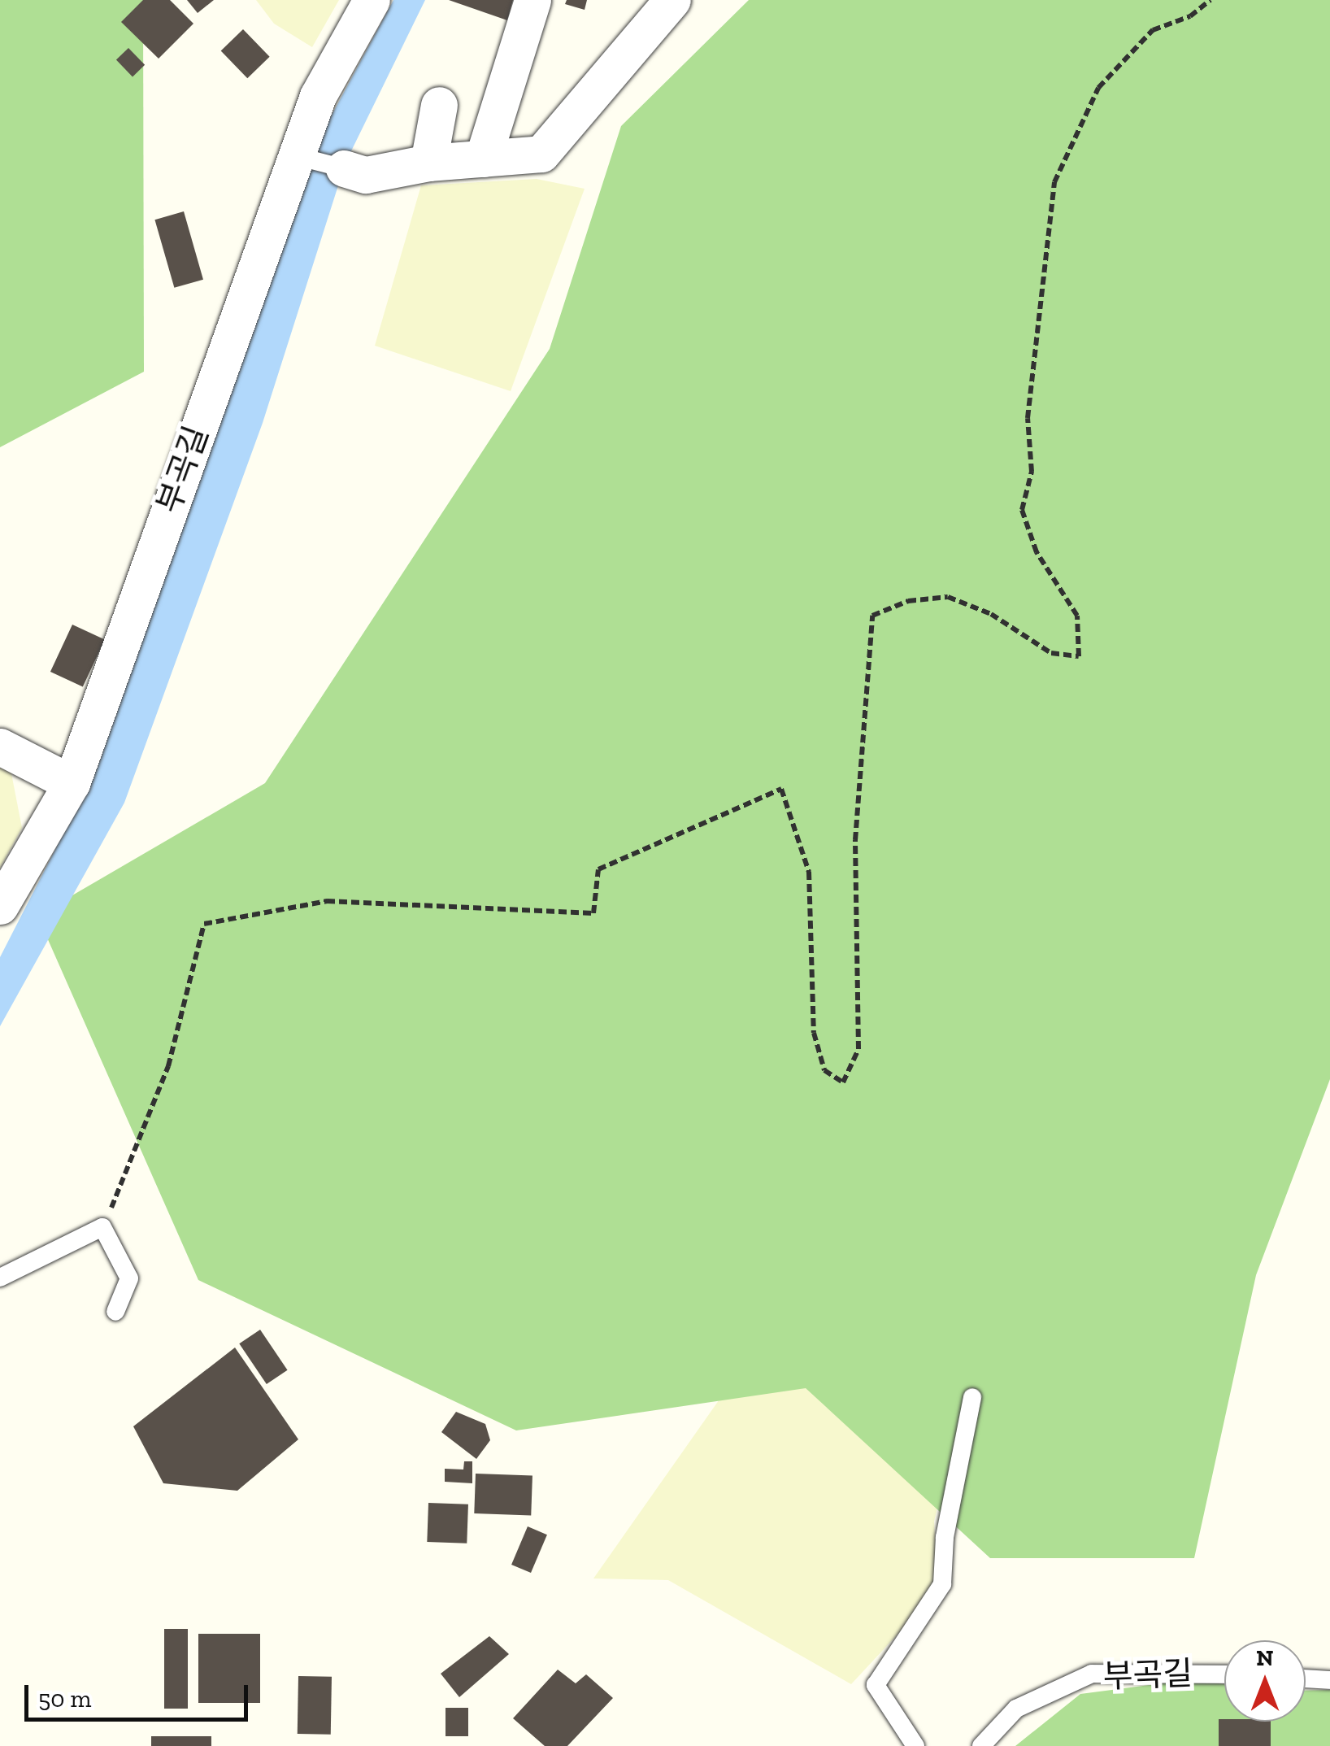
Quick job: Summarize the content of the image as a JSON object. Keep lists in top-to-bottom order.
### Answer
{
  "streets": {
    "street": ["부곡길"]
  },
  "scale_bar": "50 m",
  "north": "top"
}
